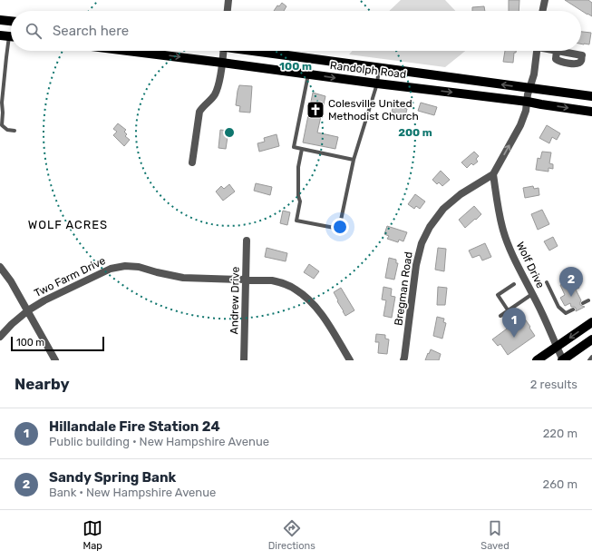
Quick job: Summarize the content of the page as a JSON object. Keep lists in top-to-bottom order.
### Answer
{
  "streets": {
    "main road": ["Randolph Road"],
    "street": [
      "Wolf Drive",
      "Two Farm Drive",
      "Bregman Road",
      "Andrew Drive"
    ]
  },
  "crossings": [
    ["Randolph Road", "Bregman Road"],
    ["Wolf Drive", "Bregman Road"],
    ["Two Farm Drive", "Andrew Drive"]
  ],
  "districts": ["WOLF ACRES"],
  "places": {
    "church": ["Colesville United Methodist Church"]
  },
  "scale_bar": "100 m",
  "page": {
    "search": "Search here",
    "pins": ["2", "1"],
    "scale": "100 m",
    "heading": ["Nearby", "2 results"],
    "list": [
      {
        "mark": "1",
        "name": "Hillandale Fire Station 24",
        "note": "Public building · New Hampshire Avenue",
        "value": "220 m"
      },
      {
        "mark": "2",
        "name": "Sandy Spring Bank",
        "note": "Bank · New Hampshire Avenue",
        "value": "260 m"
      }
    ],
    "nav": ["Map", "Directions", "Saved"]
  },
  "rings": ["100 m", "200 m"]
}
